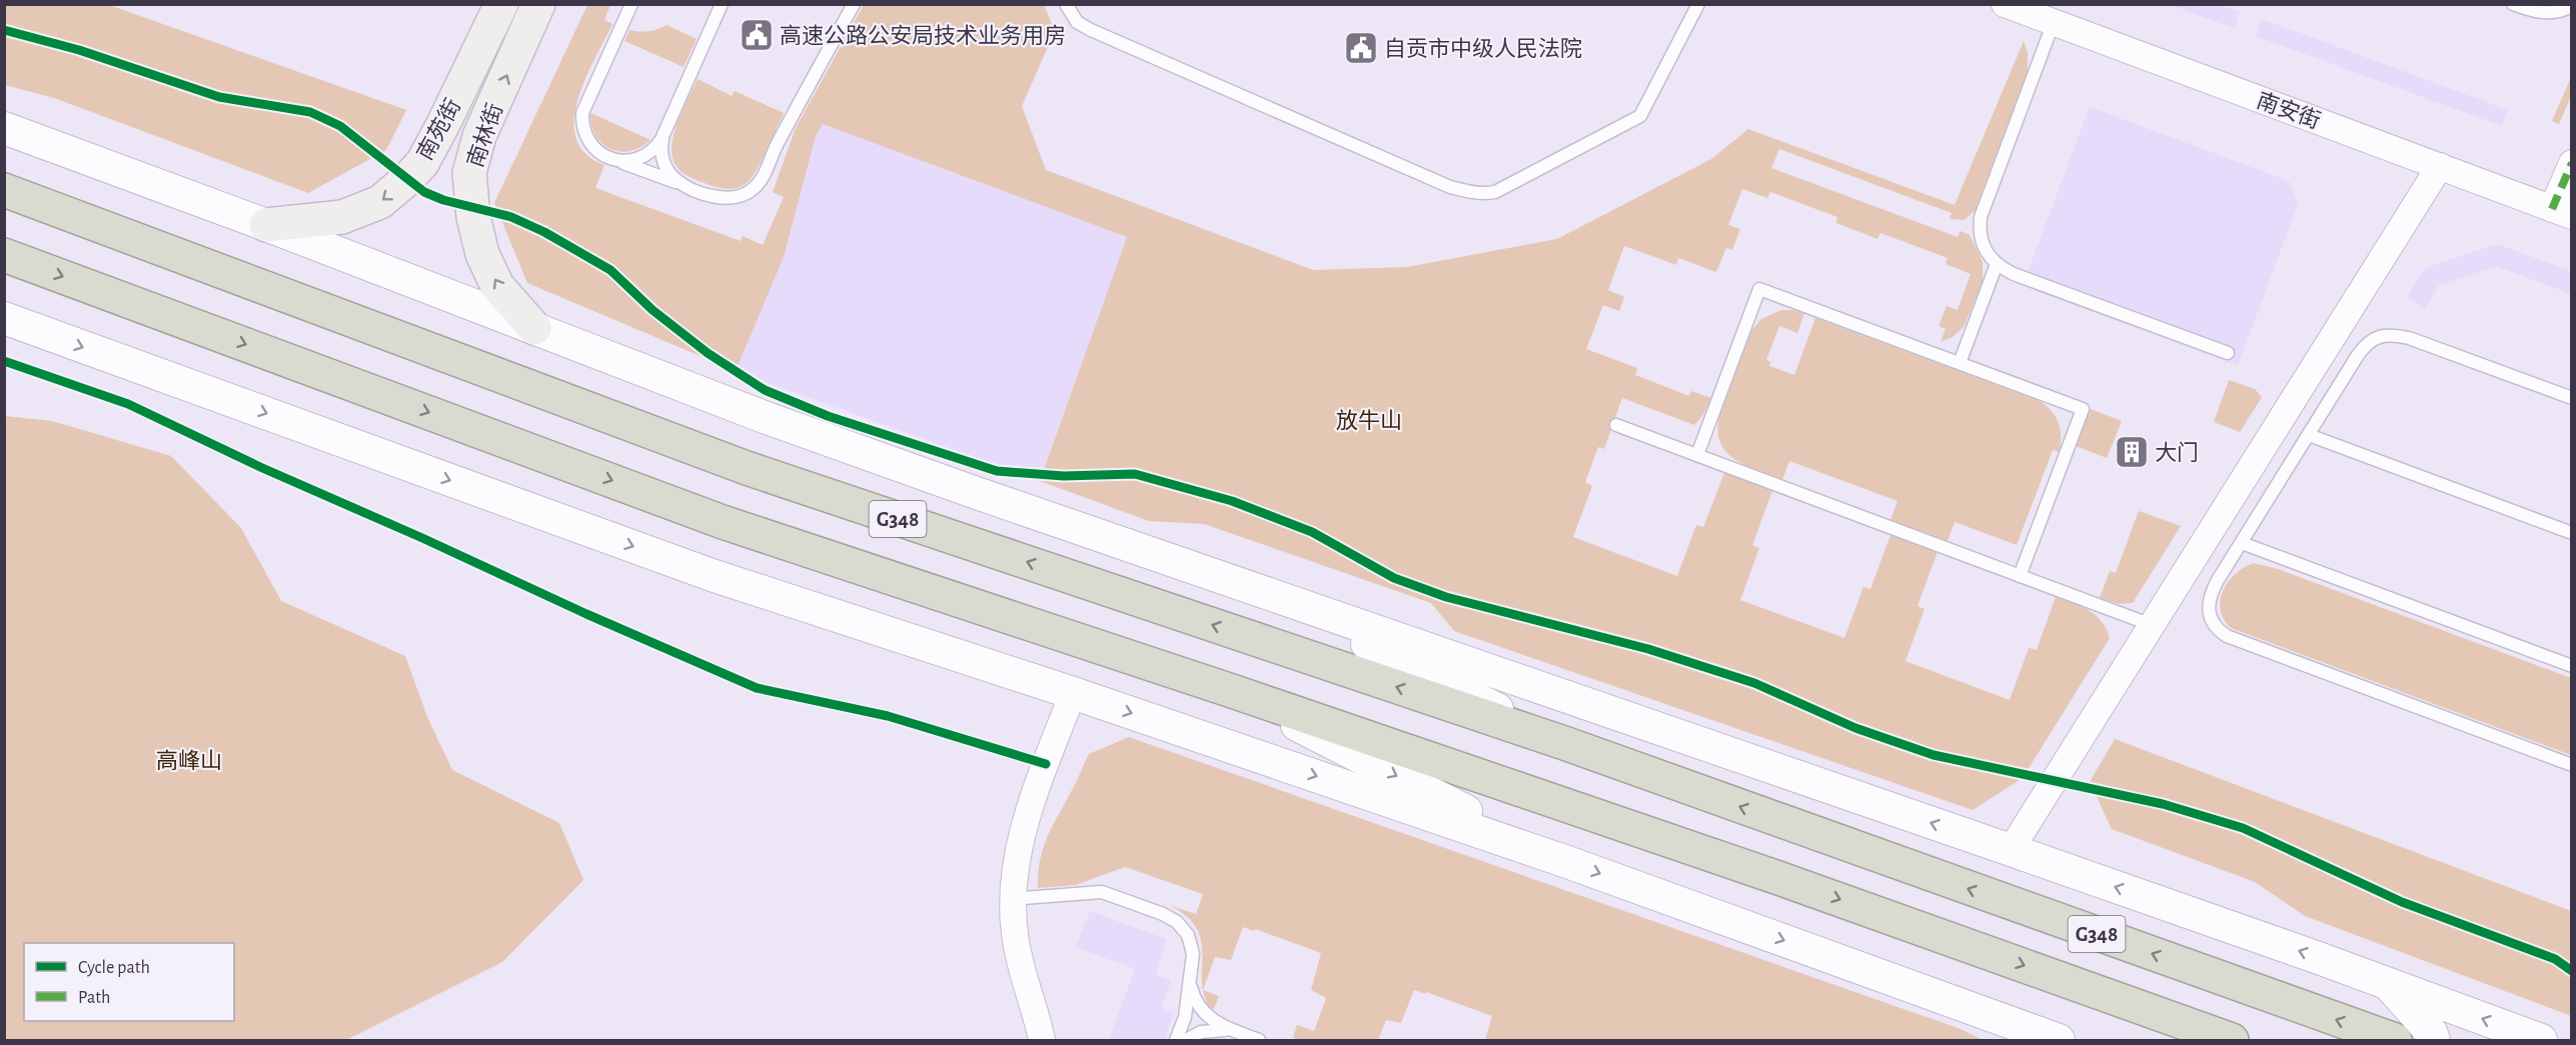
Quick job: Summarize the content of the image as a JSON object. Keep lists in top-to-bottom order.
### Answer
{
  "streets": {
    "highway": ["G348"],
    "main road": ["南苑街", "南林街"],
    "street": ["南安街"]
  },
  "one_way": ["南苑街", "南林街"],
  "parks": ["放牛山", "高峰山"],
  "places": {
    "public building": ["高速公路公安局技术业务用房", "自贡市中级人民法院"],
    "building": ["大门"]
  },
  "legend": ["Cycle path", "Path"]
}
